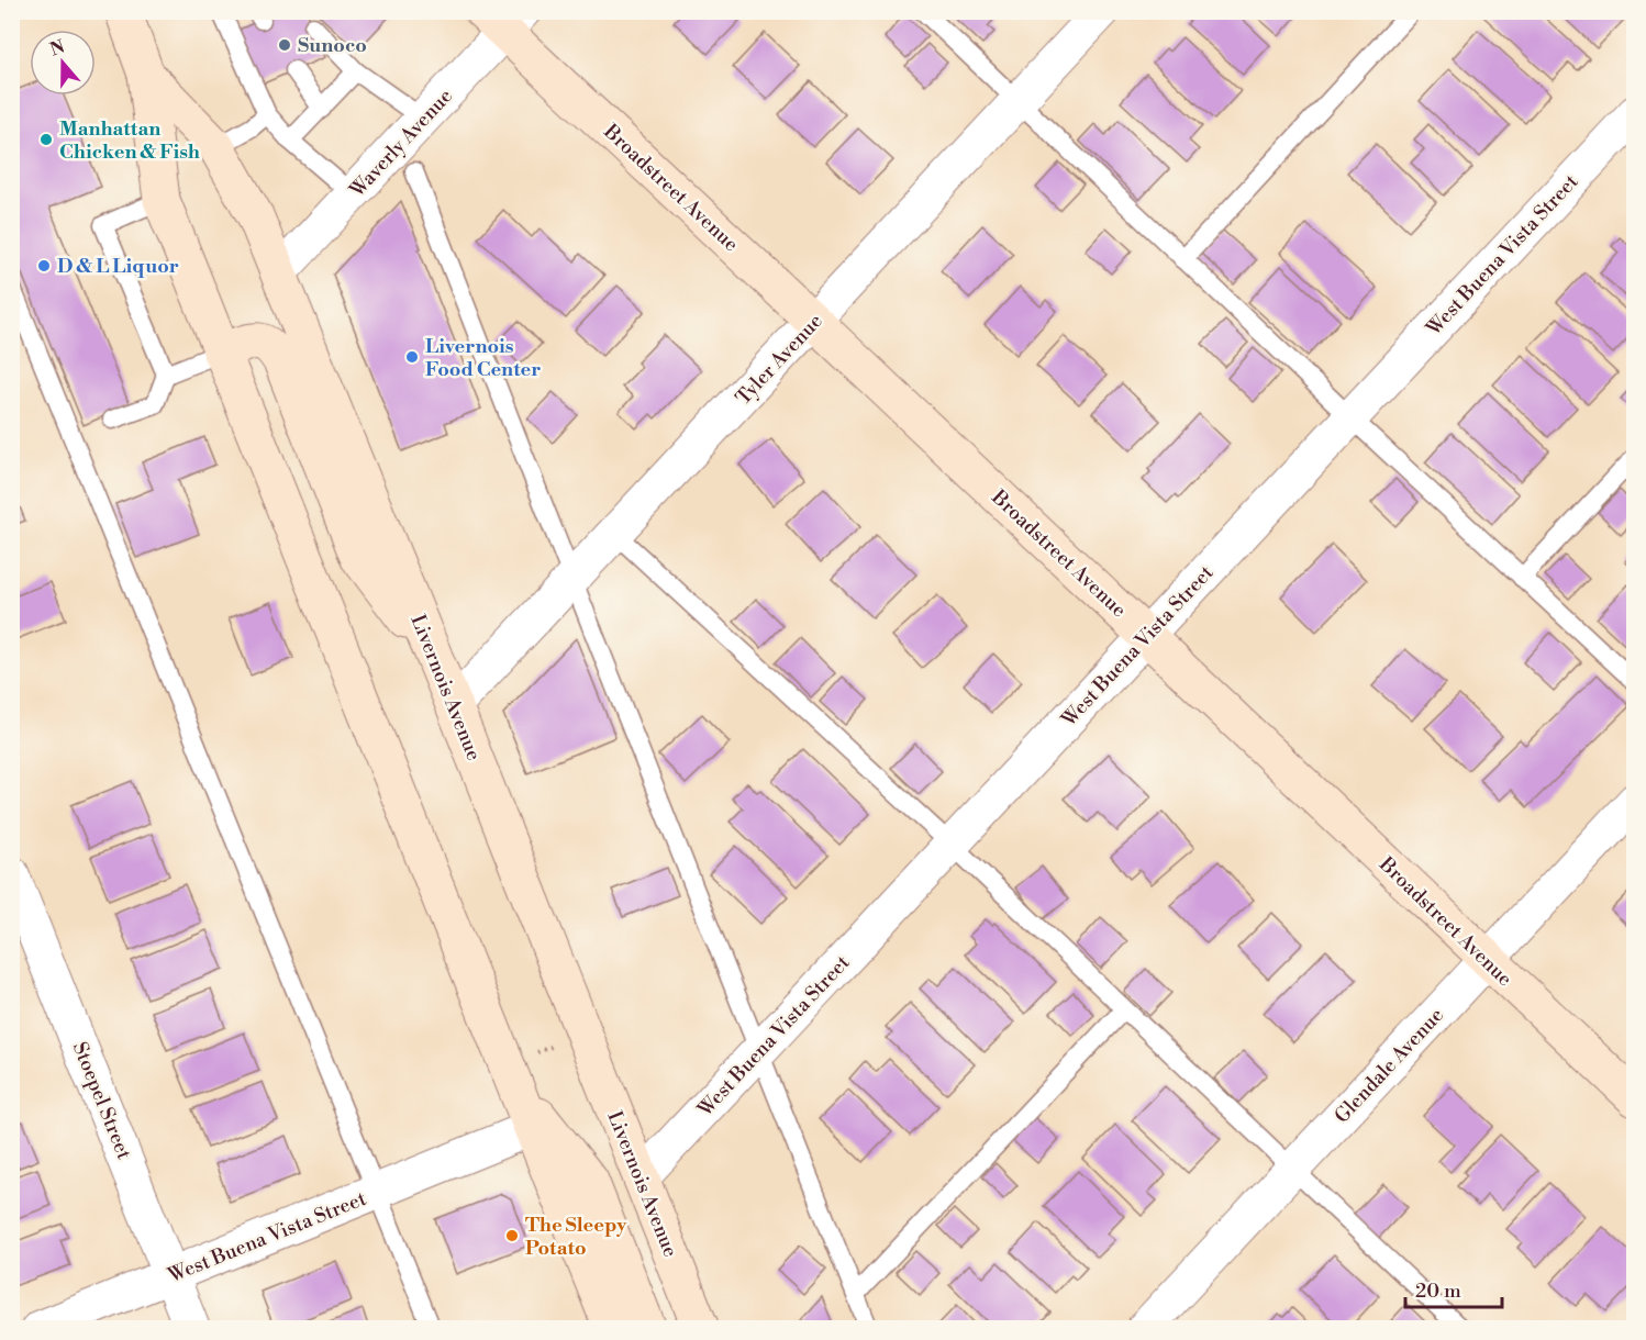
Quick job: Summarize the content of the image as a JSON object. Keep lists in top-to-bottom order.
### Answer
{
  "streets": {
    "main road": ["Broadstreet Avenue", "Livernois Avenue"],
    "street": [
      "Waverly Avenue",
      "West Buena Vista Street",
      "Tyler Avenue",
      "Glendale Avenue",
      "Stoepel Street"
    ]
  },
  "crossings": [
    ["Waverly Avenue", "Broadstreet Avenue"],
    ["Waverly Avenue", "Livernois Avenue"],
    ["Broadstreet Avenue", "West Buena Vista Street"],
    ["Broadstreet Avenue", "Tyler Avenue"],
    ["Broadstreet Avenue", "Glendale Avenue"],
    ["West Buena Vista Street", "Livernois Avenue"],
    ["West Buena Vista Street", "Stoepel Street"],
    ["Tyler Avenue", "Livernois Avenue"]
  ],
  "places": [
    "Sunoco",
    "Manhattan Chicken & Fish",
    "D & L Liquor",
    "Livernois Food Center",
    "The Sleepy Potato"
  ],
  "scale_bar": "20 m",
  "north": "top"
}
